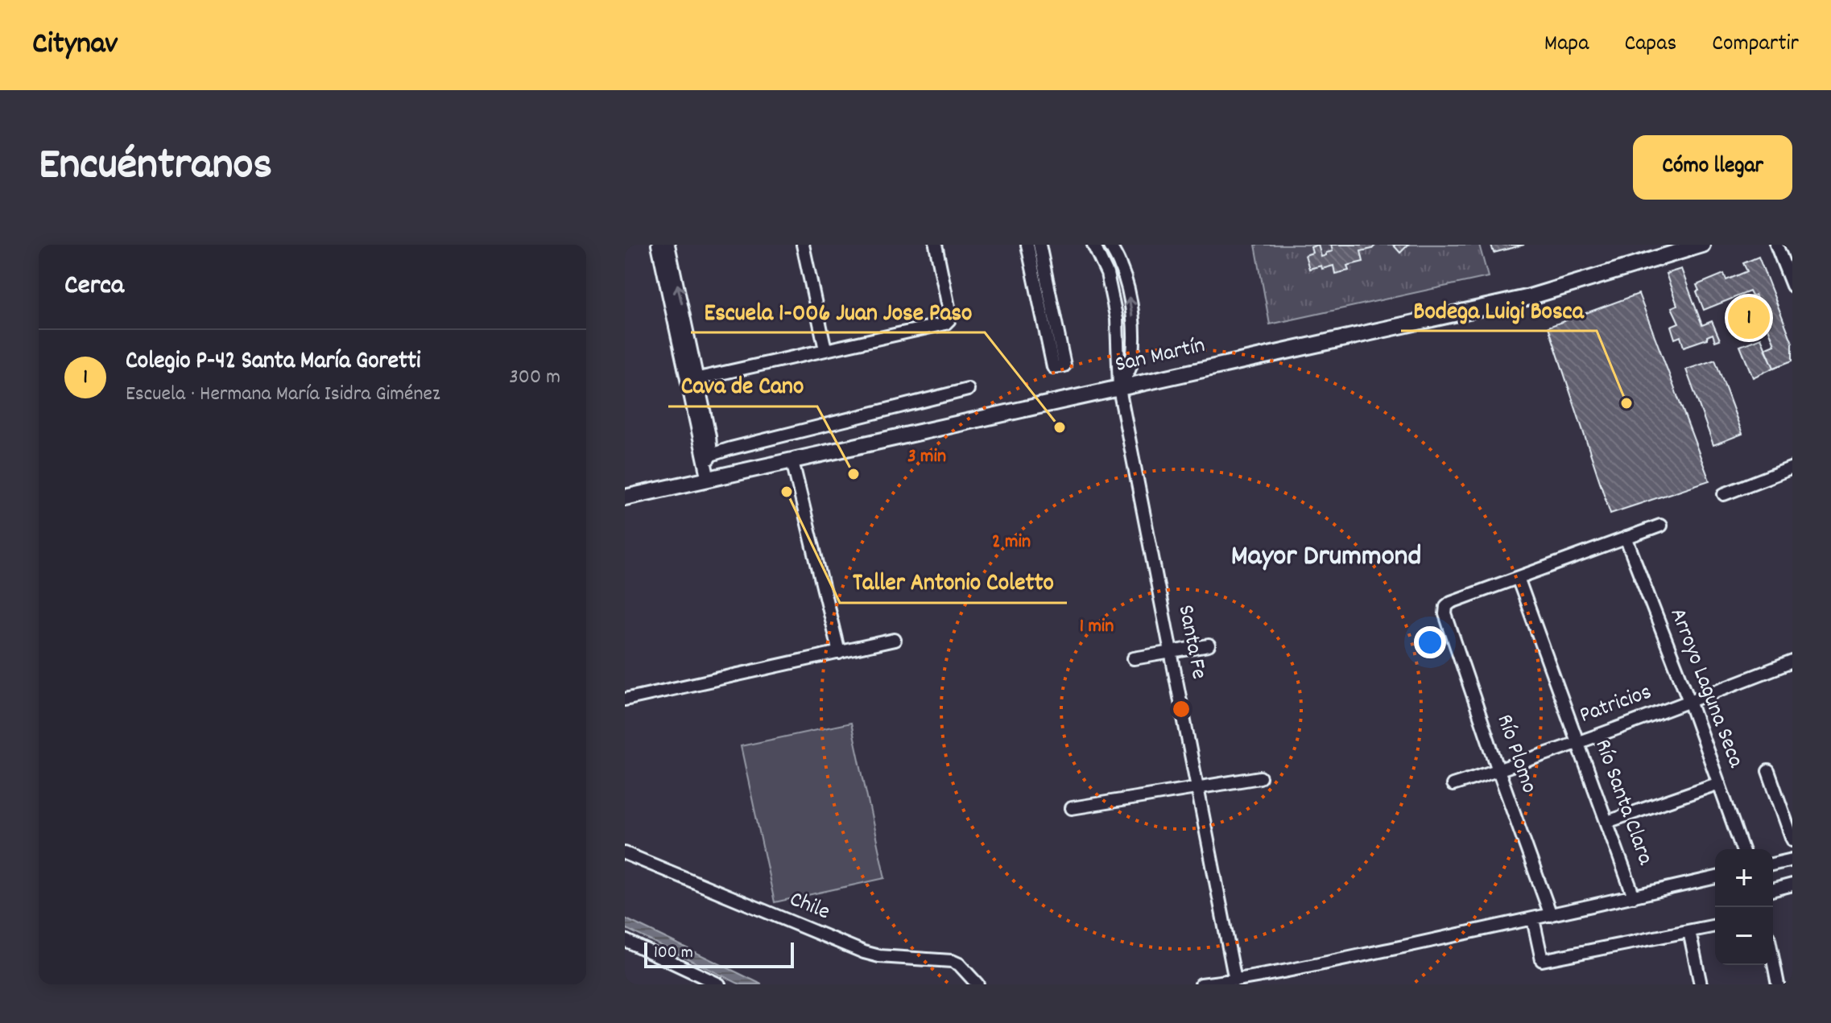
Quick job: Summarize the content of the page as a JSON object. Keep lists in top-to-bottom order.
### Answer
{
  "streets": {
    "main road": ["San Martín"],
    "street": [
      "Santa Fe",
      "Arroyo Laguna Seca",
      "Patricios",
      "Río Plomo",
      "Río Santa Clara",
      "Chile"
    ]
  },
  "crossings": [
    ["San Martín", "Santa Fe"],
    ["Arroyo Laguna Seca", "Patricios"],
    ["Patricios", "Río Plomo"],
    ["Patricios", "Río Santa Clara"],
    ["Río Plomo", "Río Santa Clara"]
  ],
  "districts": ["Mayor Drummond"],
  "places": [
    "Bodega Luigi Bosca",
    "Escuela 1-006 Juan Jose Paso",
    "Cava de Cano",
    "Taller Antonio Coletto"
  ],
  "scale_bar": "100 m",
  "page": {
    "header": "Citynav",
    "nav": ["Mapa", "Capas", "Compartir"],
    "title": "Encuéntranos",
    "buttons": "Cómo llegar",
    "heading": "Cerca",
    "pins": "1",
    "list": [
      {
        "mark": "1",
        "name": "Colegio P-42 Santa María Goretti",
        "note": "Escuela · Hermana María Isidra Giménez",
        "value": "300 m"
      }
    ],
    "map_buttons": ["+", "−"],
    "scale": "100 m"
  },
  "rings": ["3 min", "2 min", "1 min"]
}
